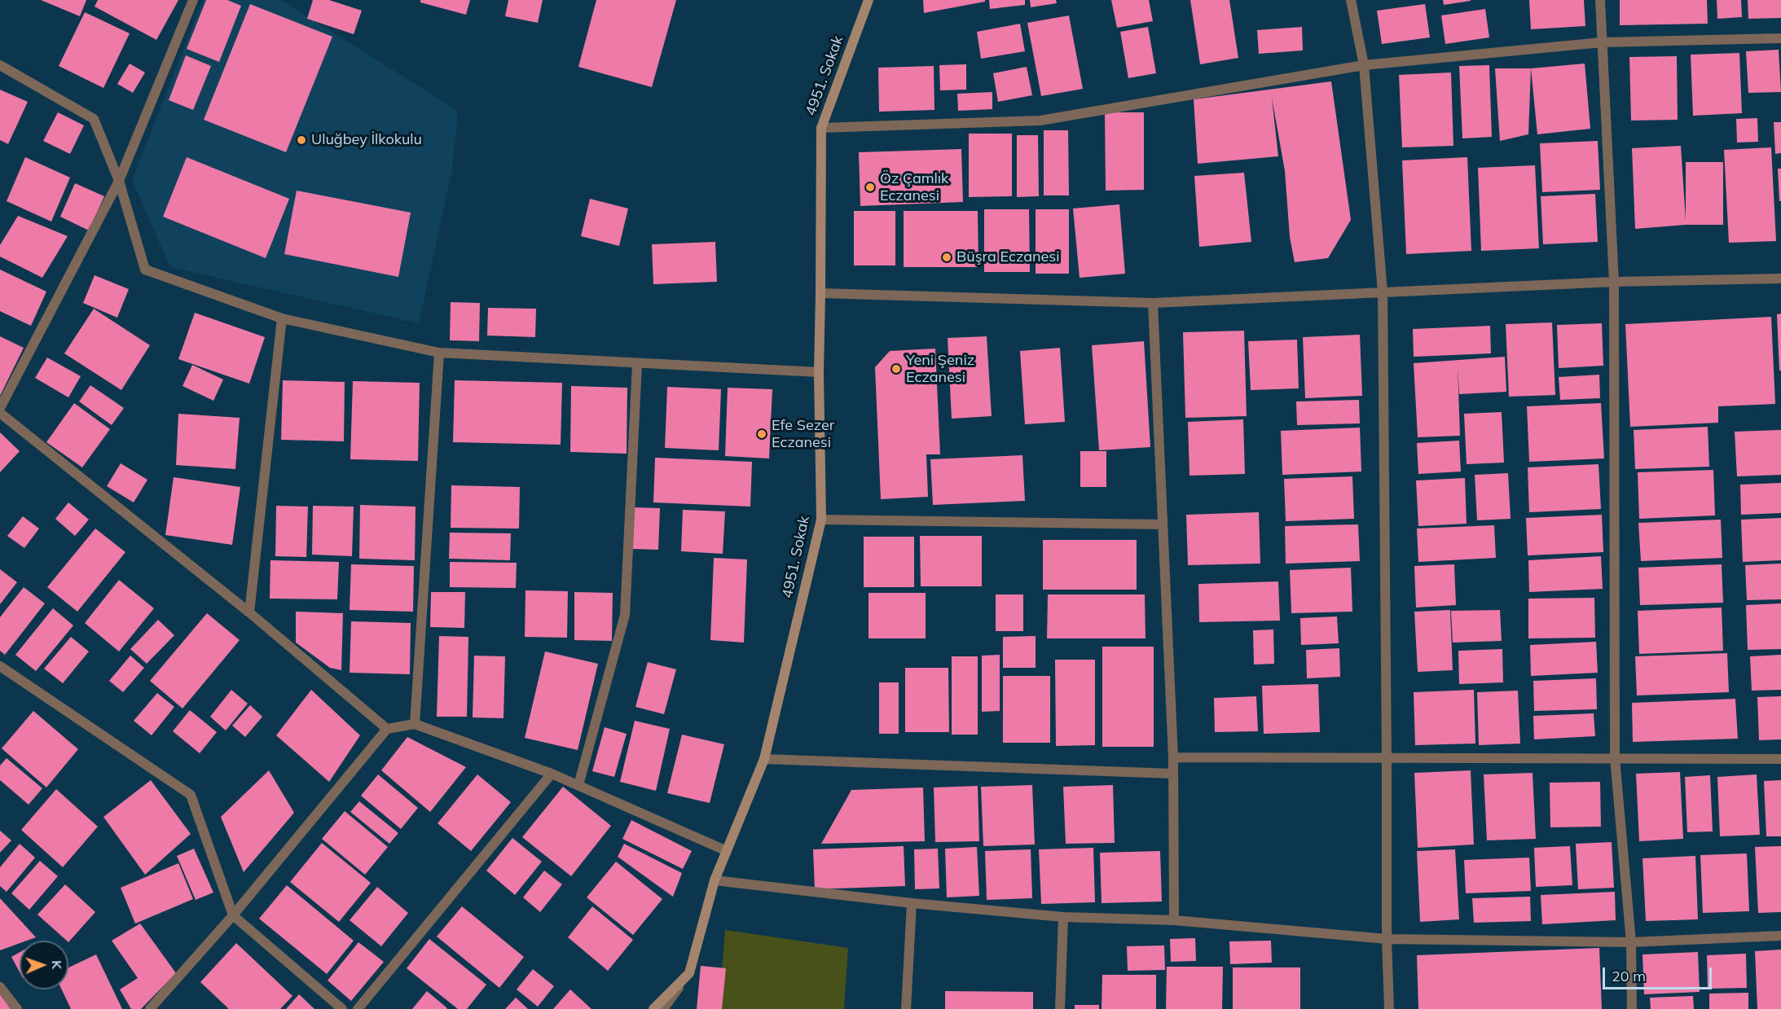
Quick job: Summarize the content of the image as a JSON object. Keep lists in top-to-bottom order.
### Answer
{
  "streets": {
    "main road": ["4951. Sokak"]
  },
  "places": [
    "Uluğbey İlkokulu",
    "Öz Çamlık Eczanesi",
    "Büşra Eczanesi",
    "Yeni Şeniz Eczanesi",
    "Efe Sezer Eczanesi"
  ],
  "scale_bar": "20 m",
  "north": "right"
}
